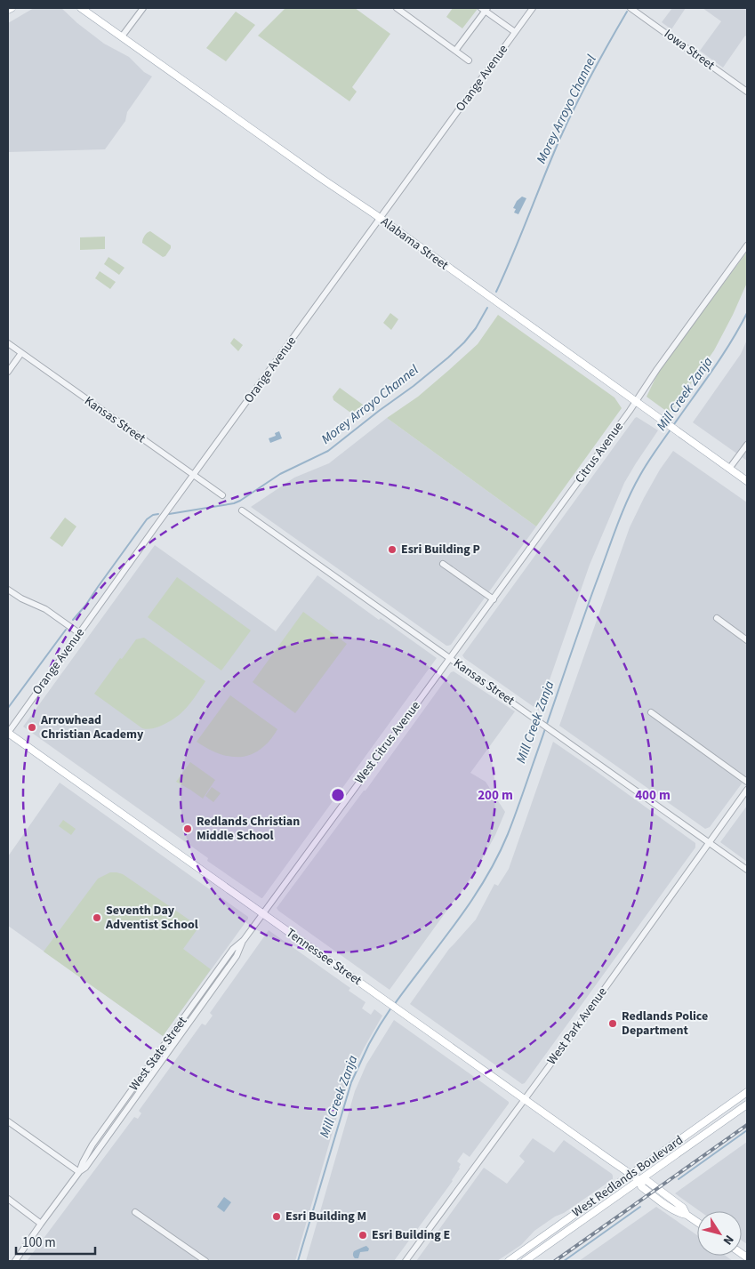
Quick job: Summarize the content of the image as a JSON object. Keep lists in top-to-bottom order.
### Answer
{
  "streets": {
    "main road": ["Alabama Street", "Tennessee Street", "West Redlands Boulevard"],
    "street": [
      "Iowa Street",
      "Orange Avenue",
      "Kansas Street",
      "Citrus Avenue",
      "West Citrus Avenue",
      "West Park Avenue",
      "West State Street"
    ]
  },
  "crossings": [
    ["Orange Avenue", "Alabama Street"],
    ["Orange Avenue", "Kansas Street"],
    ["Orange Avenue", "Tennessee Street"],
    ["Alabama Street", "Citrus Avenue"],
    ["Kansas Street", "Citrus Avenue"],
    ["Kansas Street", "West Citrus Avenue"],
    ["Kansas Street", "West Park Avenue"],
    ["Citrus Avenue", "West Citrus Avenue"],
    ["West Citrus Avenue", "Tennessee Street"],
    ["West Citrus Avenue", "West State Street"],
    ["Tennessee Street", "West Park Avenue"],
    ["Tennessee Street", "West State Street"],
    ["Tennessee Street", "West Redlands Boulevard"]
  ],
  "water": ["Morey Arroyo Channel", "Mill Creek Zanja"],
  "places": [
    "Esri Building P",
    "Arrowhead Christian Academy",
    "Redlands Christian Middle School",
    "Seventh Day Adventist School",
    "Redlands Police Department",
    "Esri Building M",
    "Esri Building E"
  ],
  "scale_bar": "100 m",
  "north": "bottom right",
  "rings": ["200 m", "400 m"]
}
